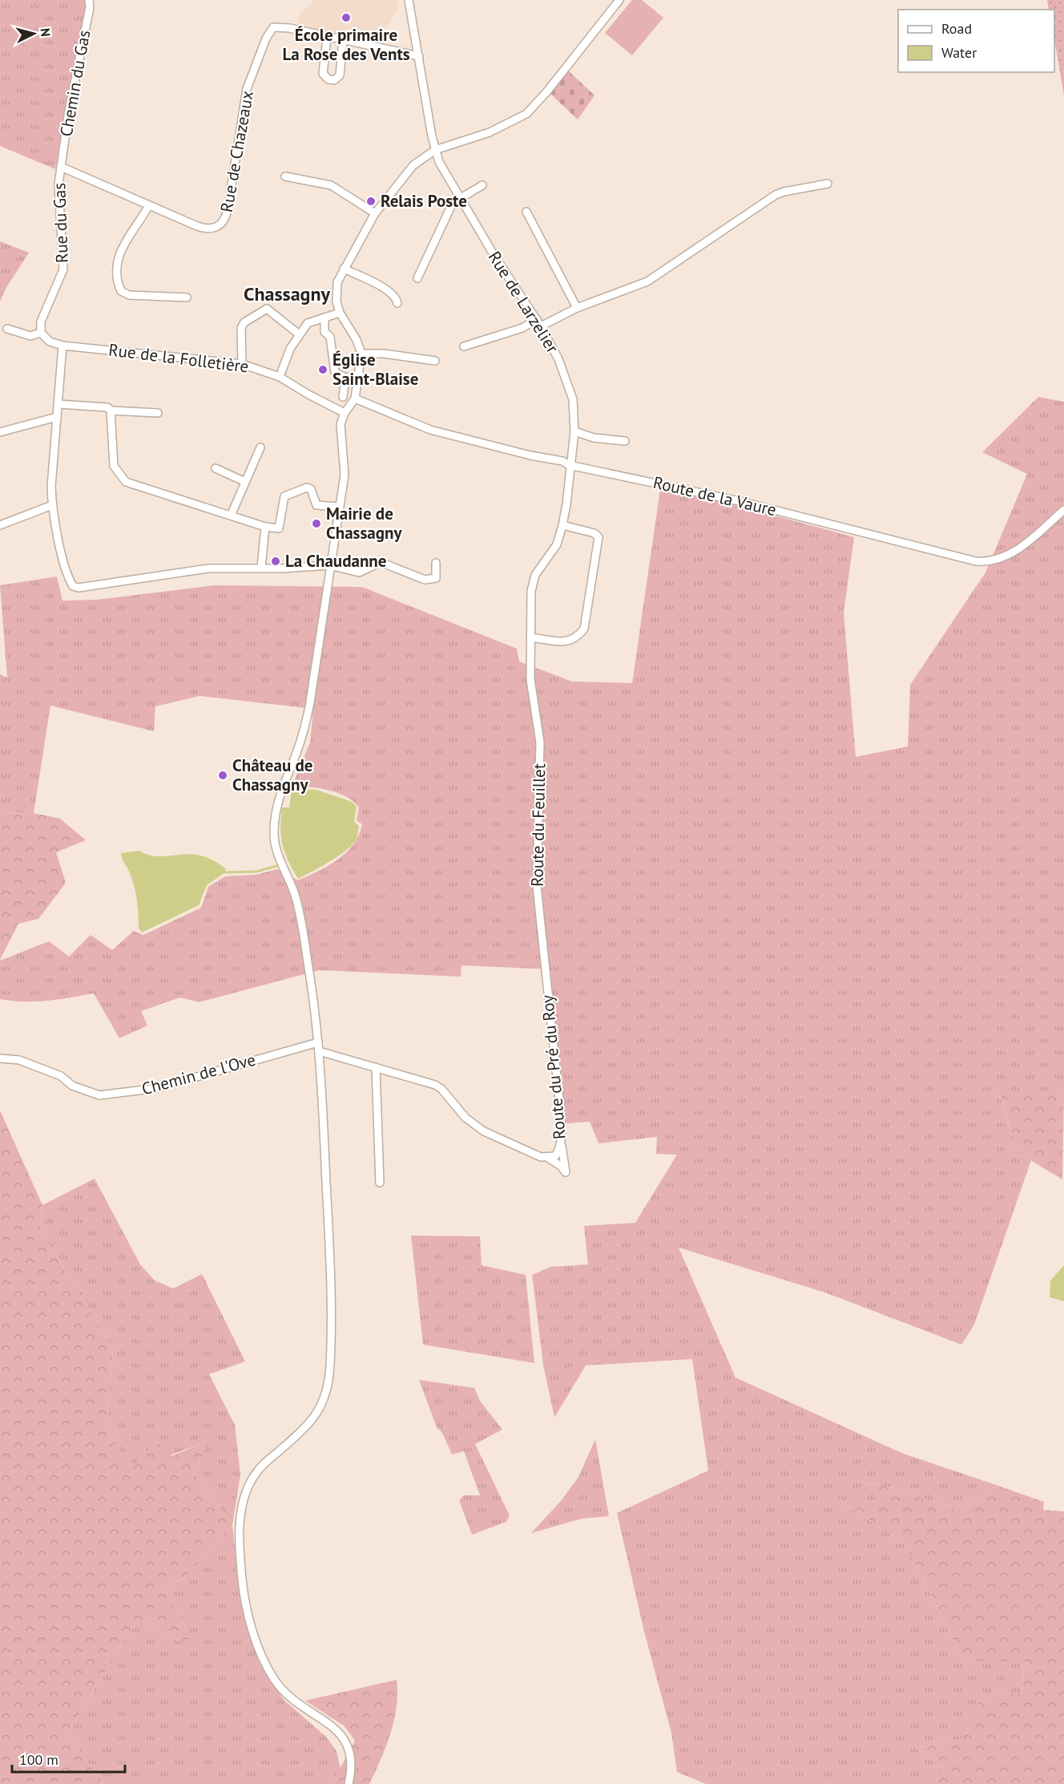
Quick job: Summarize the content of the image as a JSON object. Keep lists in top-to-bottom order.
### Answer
{
  "streets": {
    "street": [
      "Chemin du Gas",
      "Rue de Chazeaux",
      "Rue du Gas",
      "Rue de Larzelier",
      "Rue de la Folletière",
      "Route de la Vaure",
      "Route du Feuillet",
      "Route du Pré du Roy",
      "Chemin de l'Ove"
    ]
  },
  "crossings": [
    ["Chemin du Gas", "Rue de Chazeaux"],
    ["Chemin du Gas", "Rue du Gas"],
    ["Rue de Chazeaux", "Rue du Gas"],
    ["Rue de Chazeaux", "Rue de Larzelier"],
    ["Rue du Gas", "Rue de la Folletière"],
    ["Rue de Larzelier", "Route de la Vaure"],
    ["Rue de Larzelier", "Route du Feuillet"],
    ["Route du Feuillet", "Route du Pré du Roy"]
  ],
  "districts": ["Chassagny"],
  "places": [
    "École primaire La Rose des Vents",
    "Relais Poste",
    "Église Saint-Blaise",
    "Mairie de Chassagny",
    "La Chaudanne",
    "Château de Chassagny"
  ],
  "legend": ["Road", "Water"],
  "scale_bar": "100 m",
  "north": "right"
}
